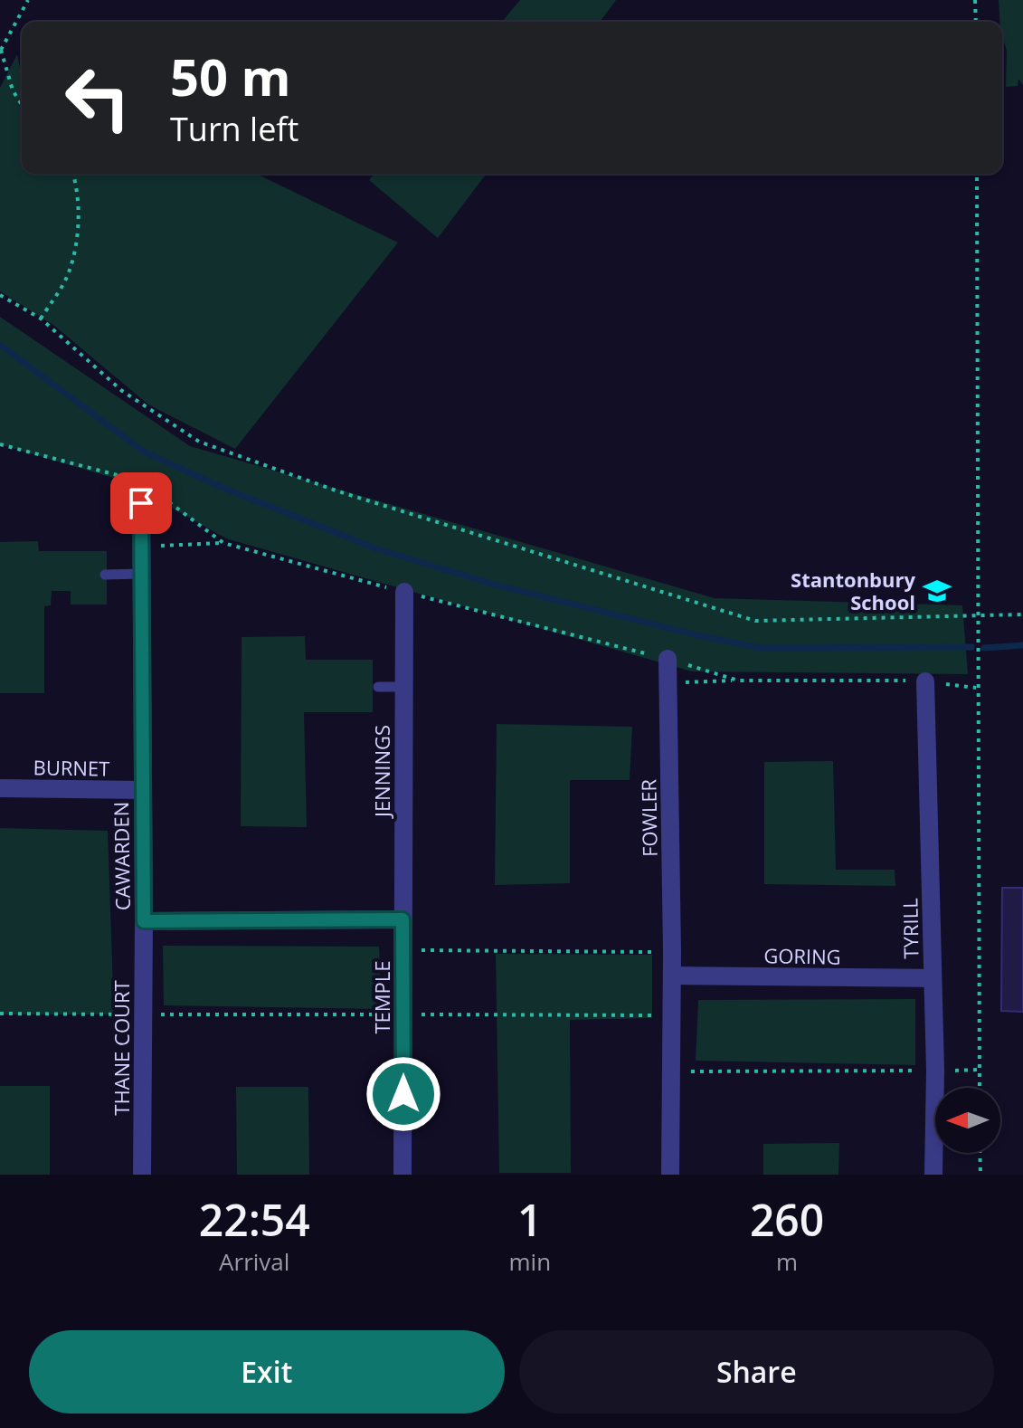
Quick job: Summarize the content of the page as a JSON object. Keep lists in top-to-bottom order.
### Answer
{
  "streets": {
    "street": [
      "BURNET",
      "JENNINGS",
      "FOWLER",
      "CAWARDEN",
      "TYRILL",
      "GORING",
      "TEMPLE",
      "THANE COURT"
    ]
  },
  "crossings": [
    ["BURNET", "CAWARDEN"],
    ["JENNINGS", "TEMPLE"],
    ["FOWLER", "GORING"],
    ["CAWARDEN", "THANE COURT"],
    ["TYRILL", "GORING"]
  ],
  "places": {
    "school or university": ["Stantonbury School"]
  },
  "north": "left",
  "page": {
    "turn": ["50 m", "Turn left"],
    "eta": [
      "22:54",
      "Arrival",
      "1",
      "min",
      "260",
      "m"
    ],
    "buttons": ["Exit", "Share"]
  }
}
